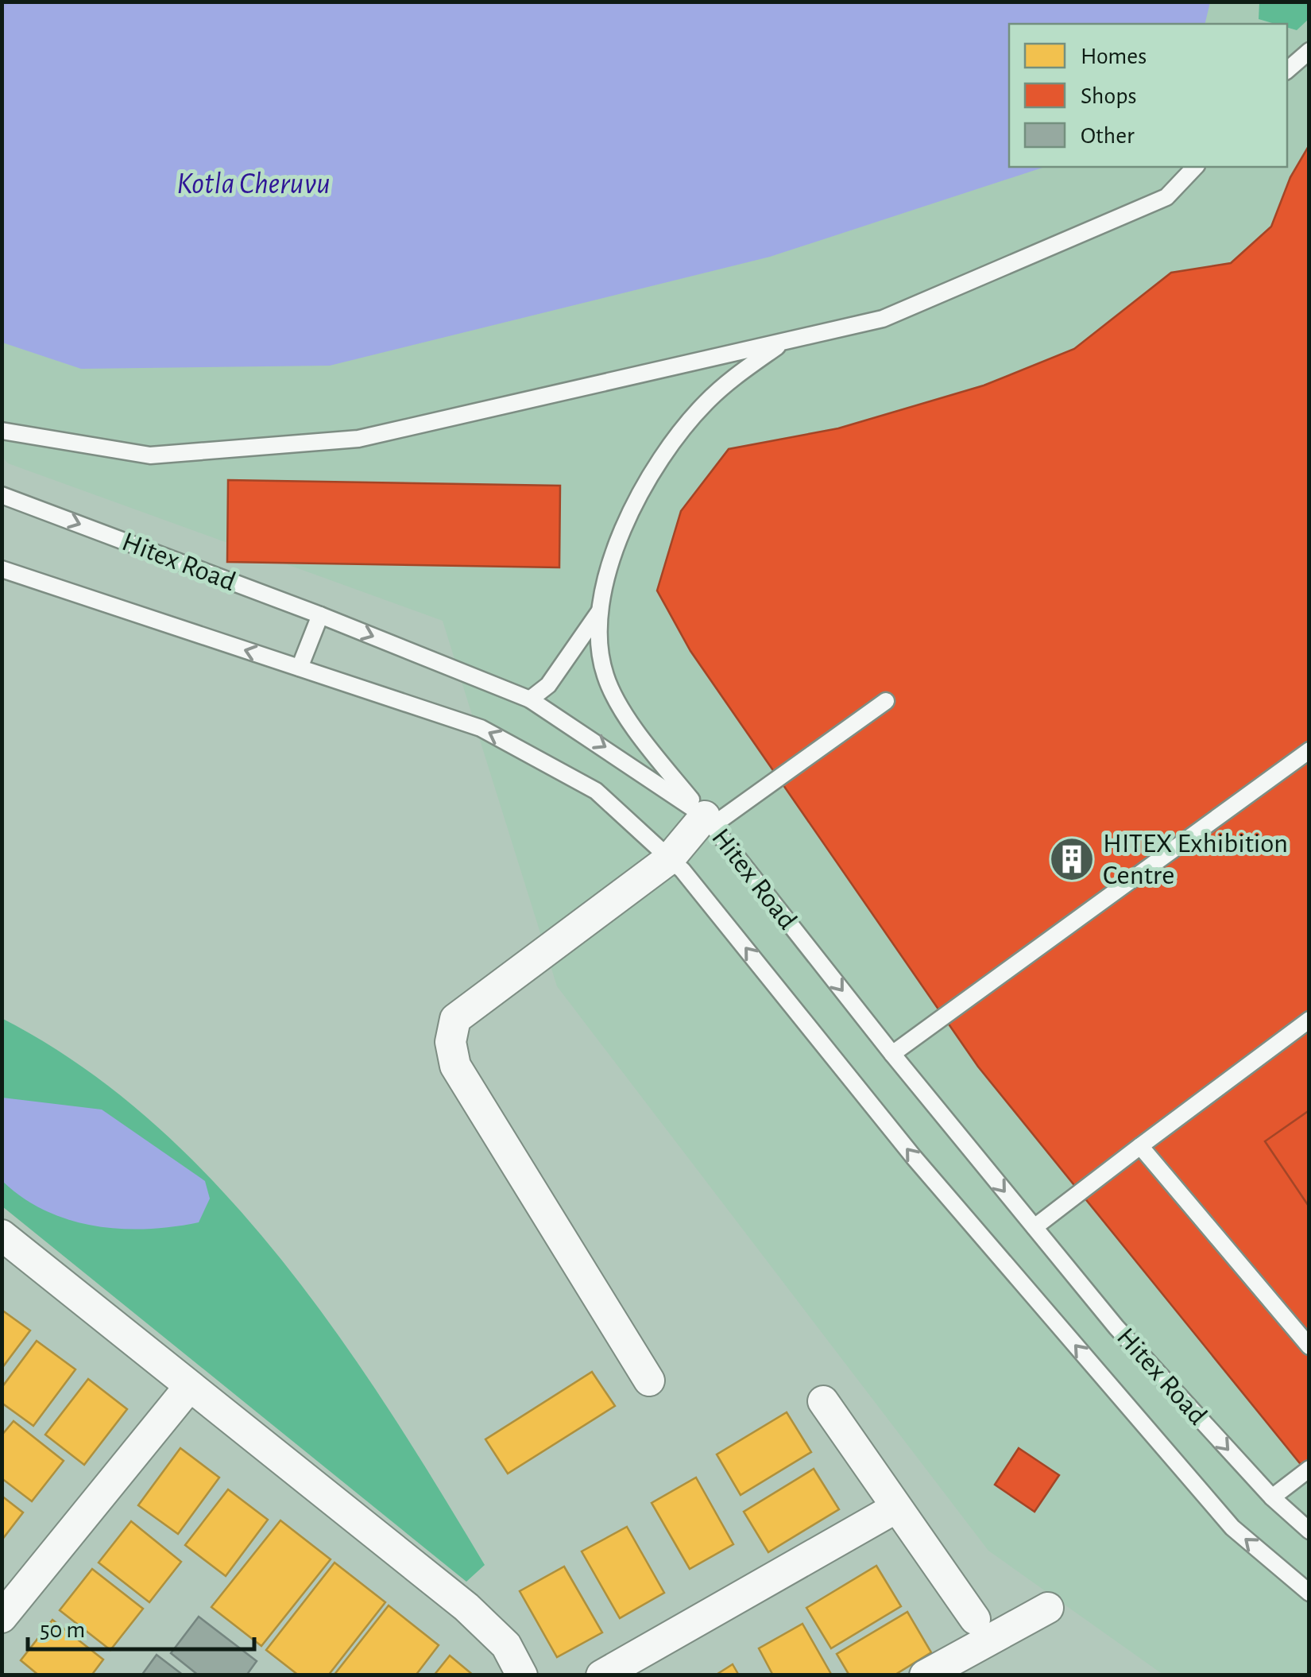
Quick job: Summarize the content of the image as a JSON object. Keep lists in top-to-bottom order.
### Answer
{
  "streets": {
    "lane": ["Hitex Road"]
  },
  "water": ["Kotla Cheruvu"],
  "places": {
    "building": ["HITEX Exhibition Centre"]
  },
  "legend": ["Homes", "Shops", "Other"],
  "scale_bar": "50 m"
}
